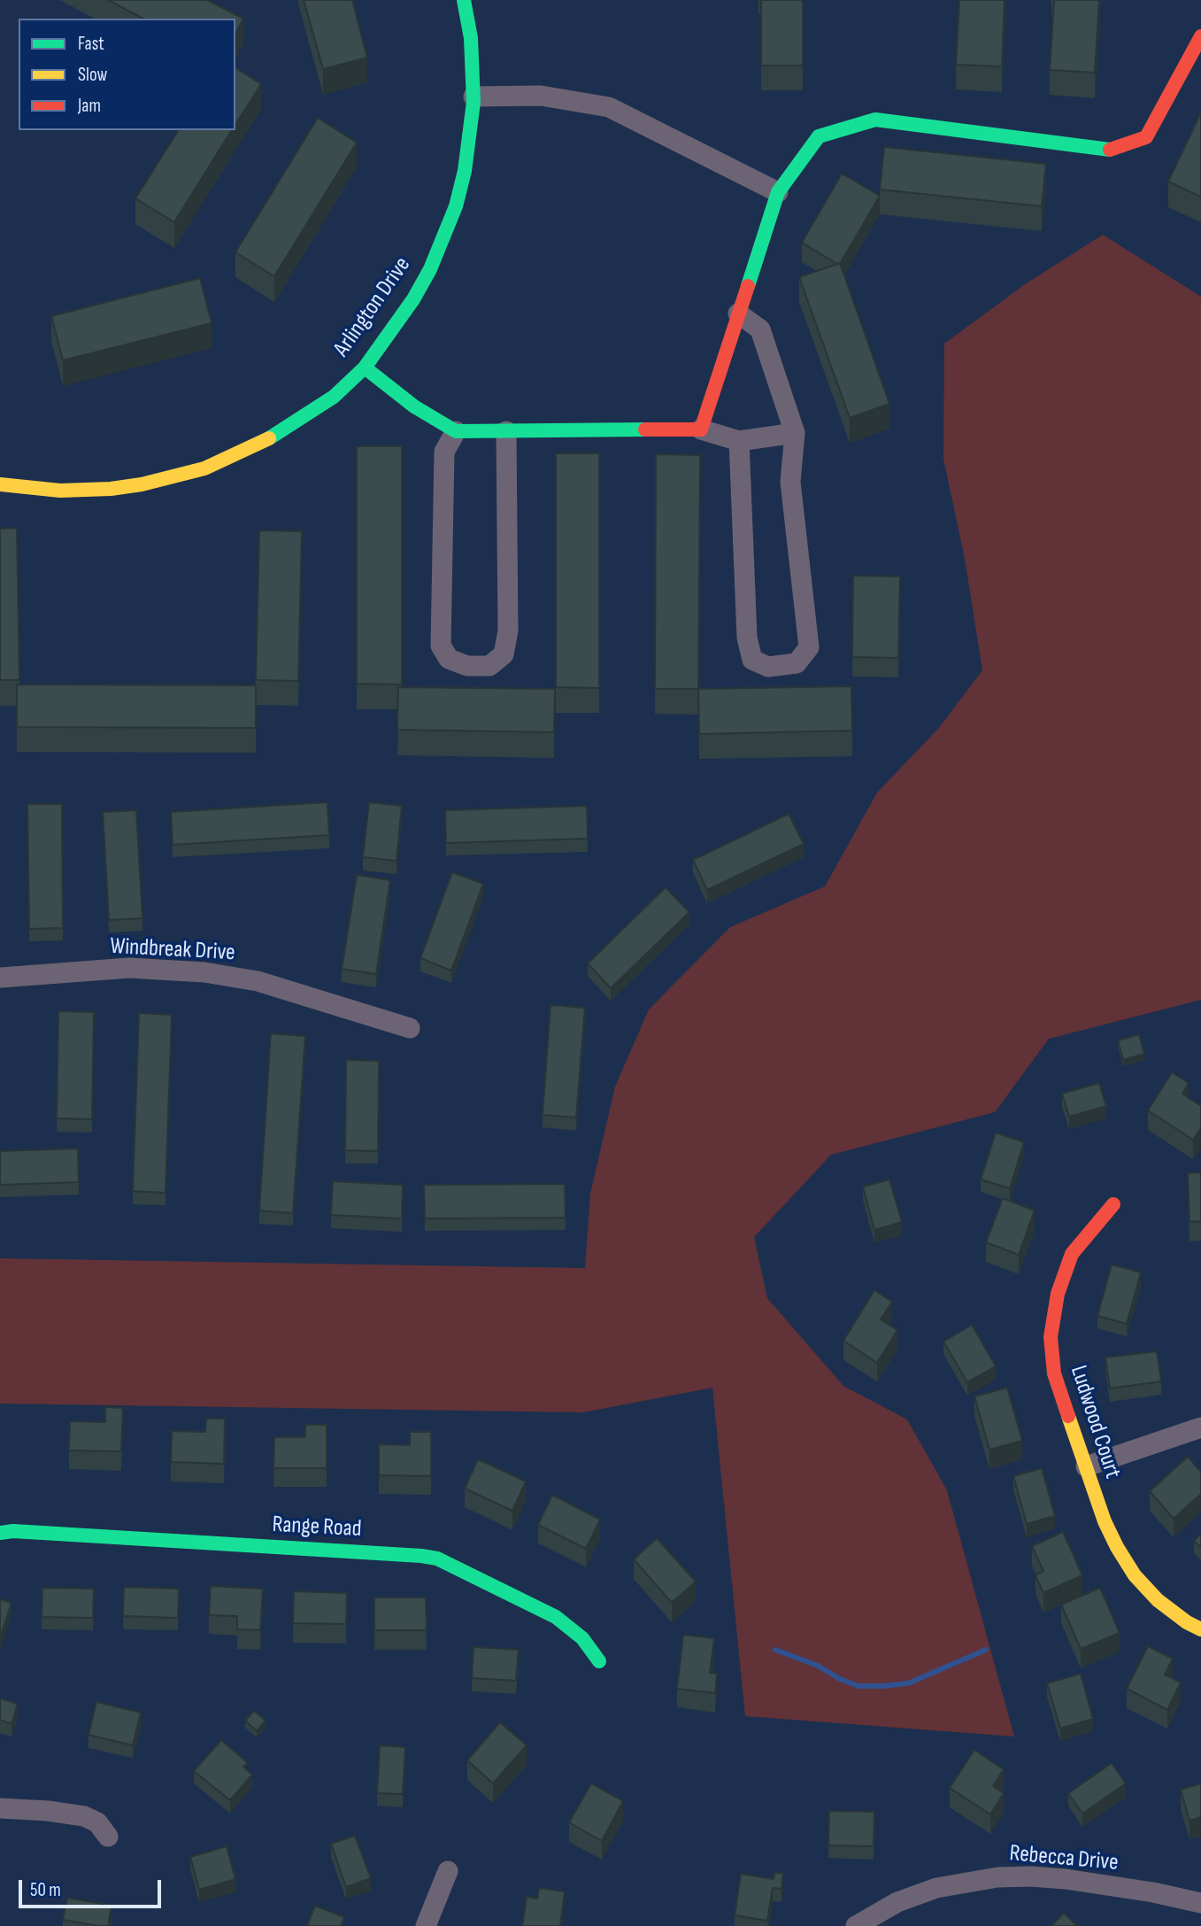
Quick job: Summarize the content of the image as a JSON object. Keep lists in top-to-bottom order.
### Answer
{
  "streets": {
    "street": [
      "Arlington Drive",
      "Windbreak Drive",
      "Ludwood Court",
      "Range Road",
      "Rebecca Drive"
    ]
  },
  "legend": ["Fast", "Slow", "Jam"],
  "scale_bar": "50 m"
}
